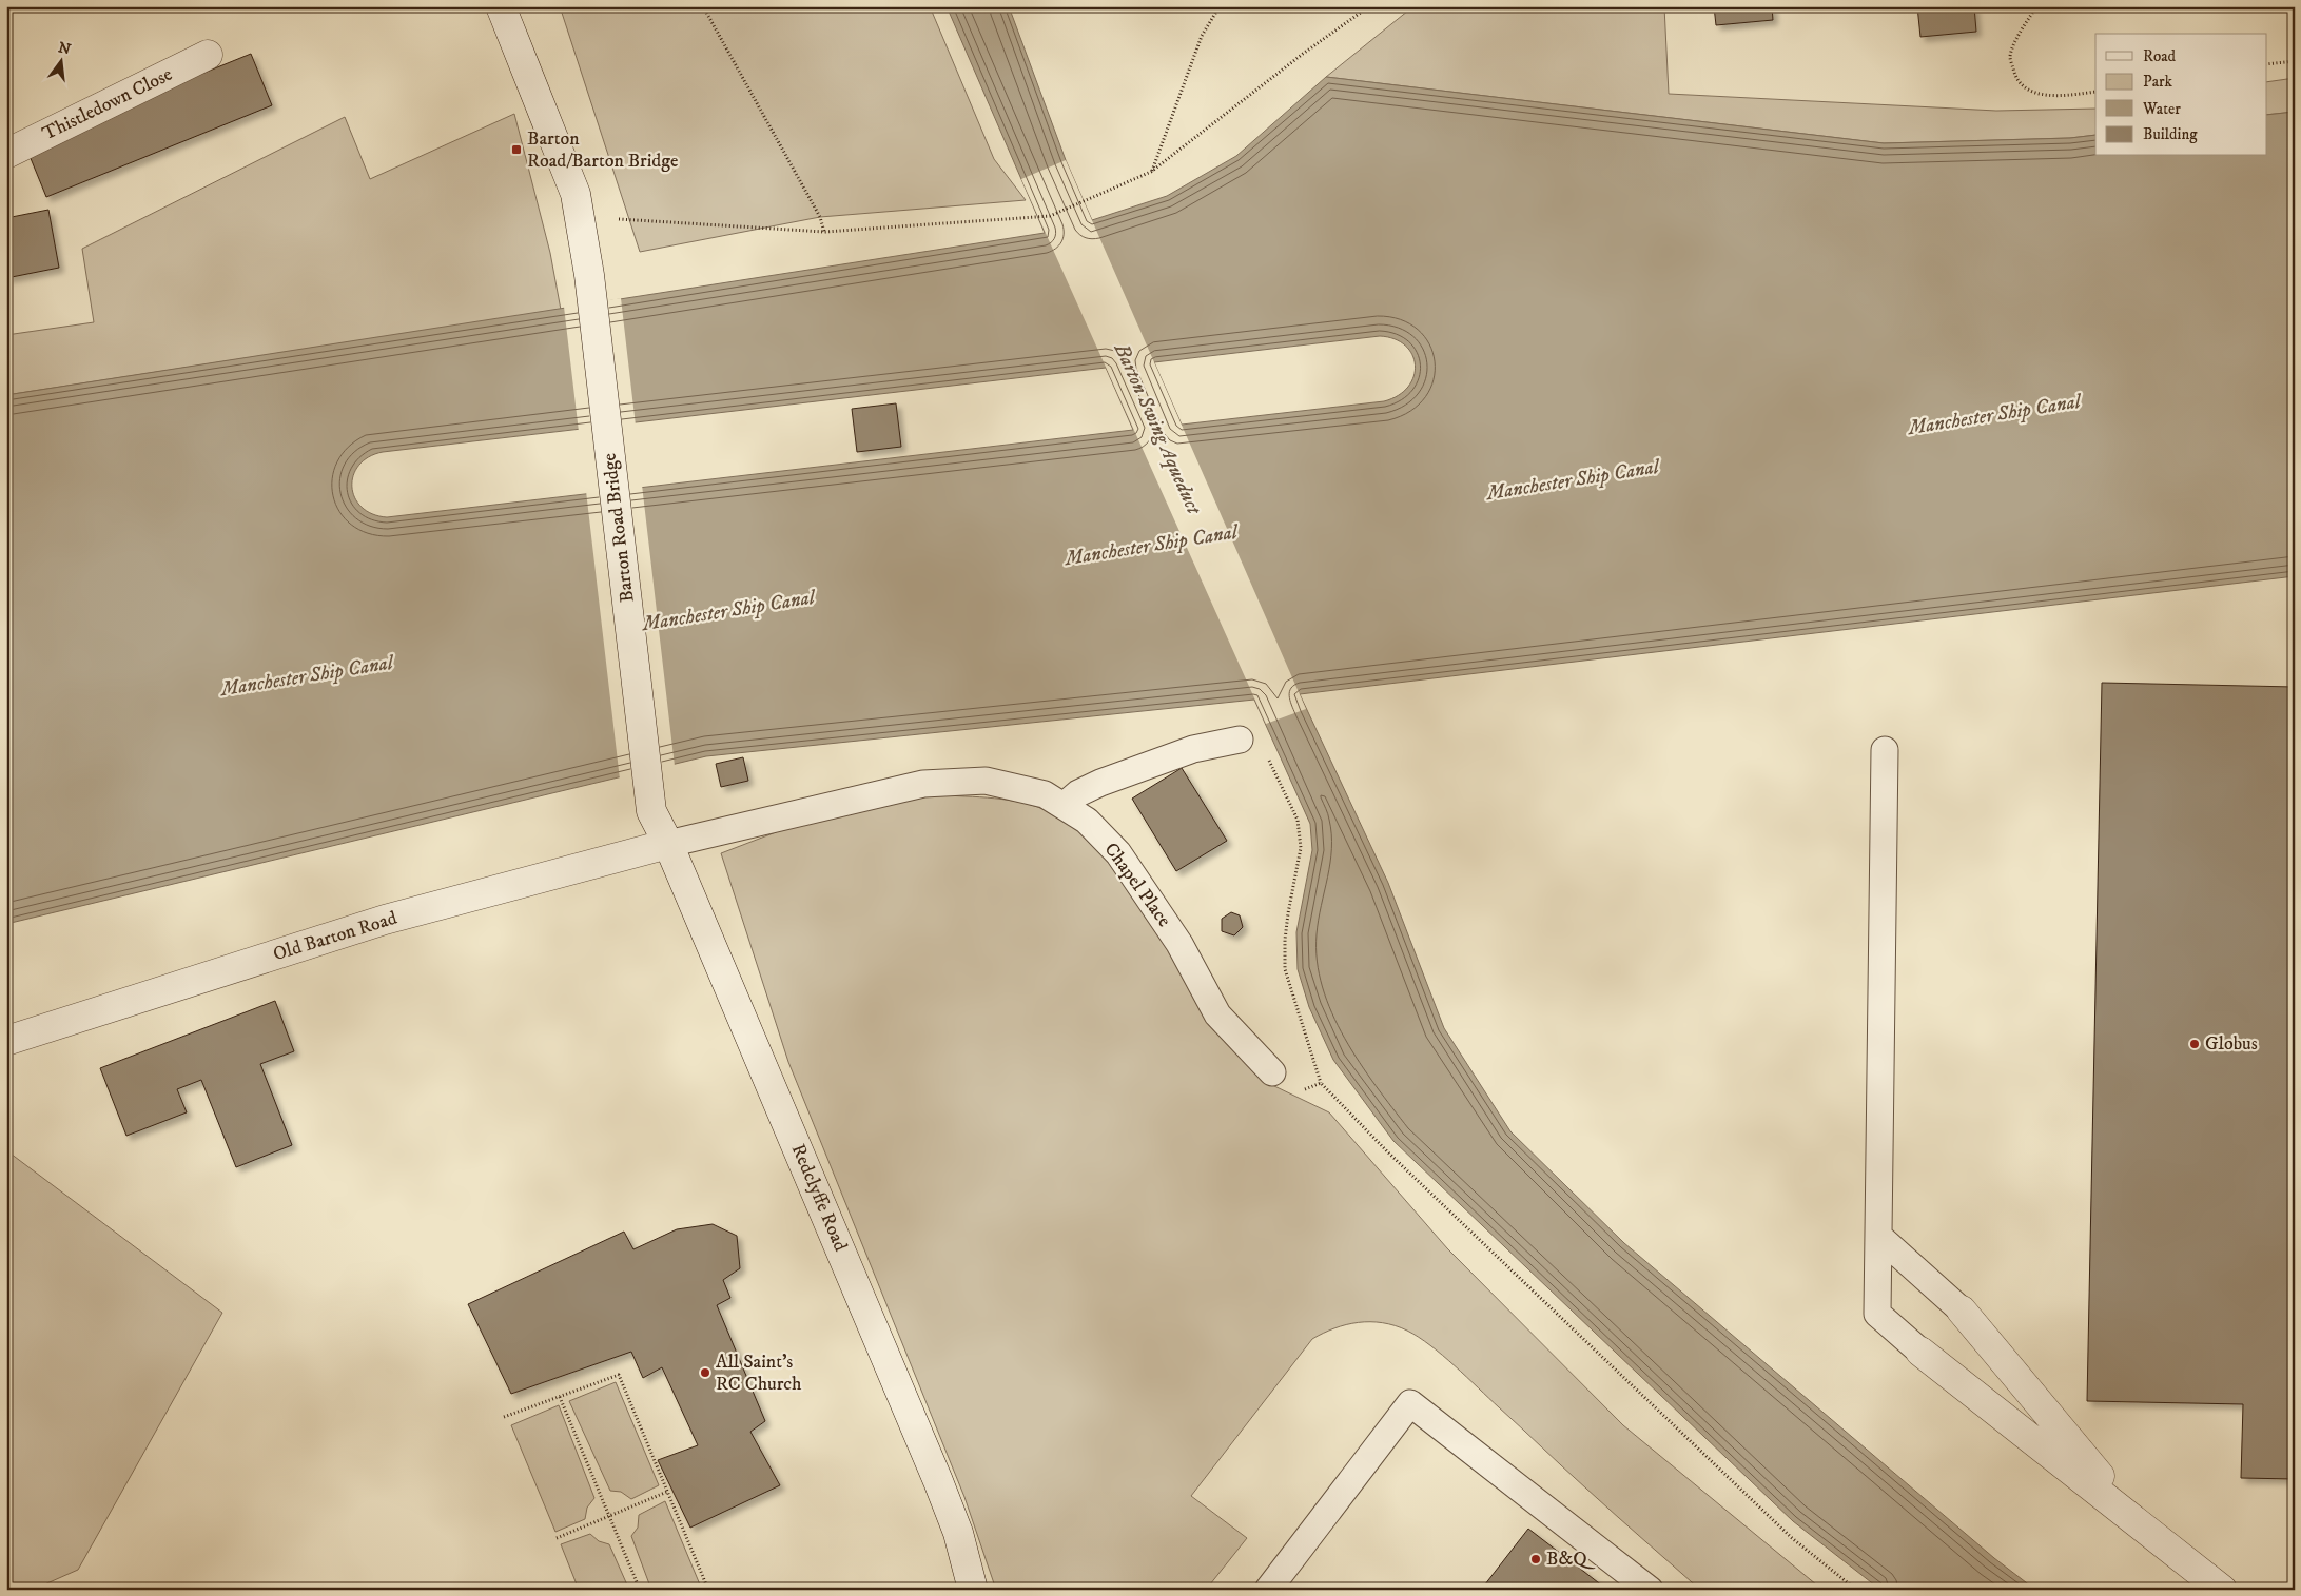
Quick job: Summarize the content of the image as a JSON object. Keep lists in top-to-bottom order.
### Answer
{
  "streets": {
    "main road": [
      "Thistledown Close",
      "Barton Road Bridge",
      "Old Barton Road",
      "Redclyffe Road"
    ],
    "lane": ["Chapel Place"]
  },
  "crossings": [
    ["Barton Road Bridge", "Redclyffe Road"],
    ["Chapel Place", "Old Barton Road"],
    ["Chapel Place", "Redclyffe Road"],
    ["Old Barton Road", "Redclyffe Road"]
  ],
  "water": ["Manchester Ship Canal", "Barton Swing Aqueduct"],
  "places": {
    "transit": ["Barton Road/Barton Bridge"],
    "other": ["Globus", "All Saint's RC Church", "B&Q"]
  },
  "legend": [
    "Road",
    "Park",
    "Water",
    "Building"
  ],
  "north": "top"
}
